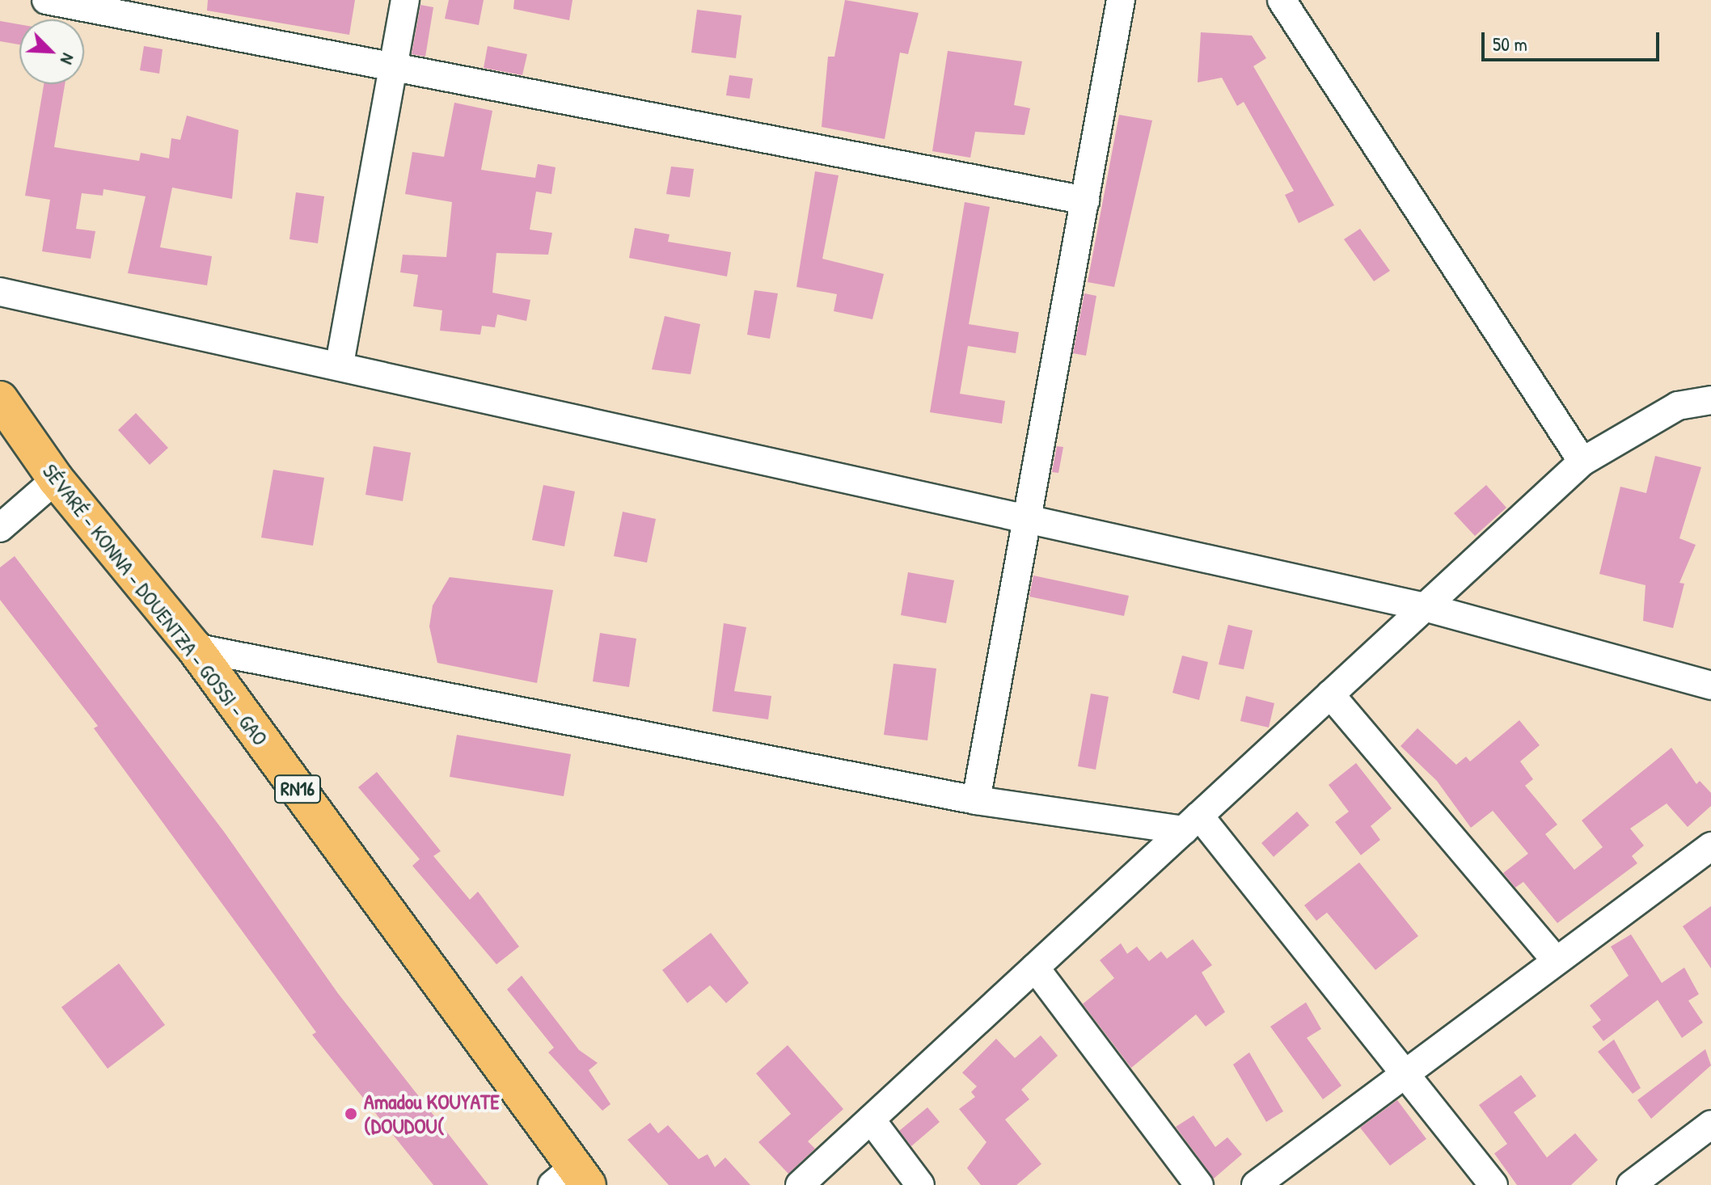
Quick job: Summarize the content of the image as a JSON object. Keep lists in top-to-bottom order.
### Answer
{
  "streets": {
    "main road": ["SÉVARÉ - KONNA - DOUENTZA - GOSSI - GAO", "RN16"]
  },
  "places": ["Amadou KOUYATE (DOUDOU("],
  "scale_bar": "50 m",
  "north": "bottom right"
}
